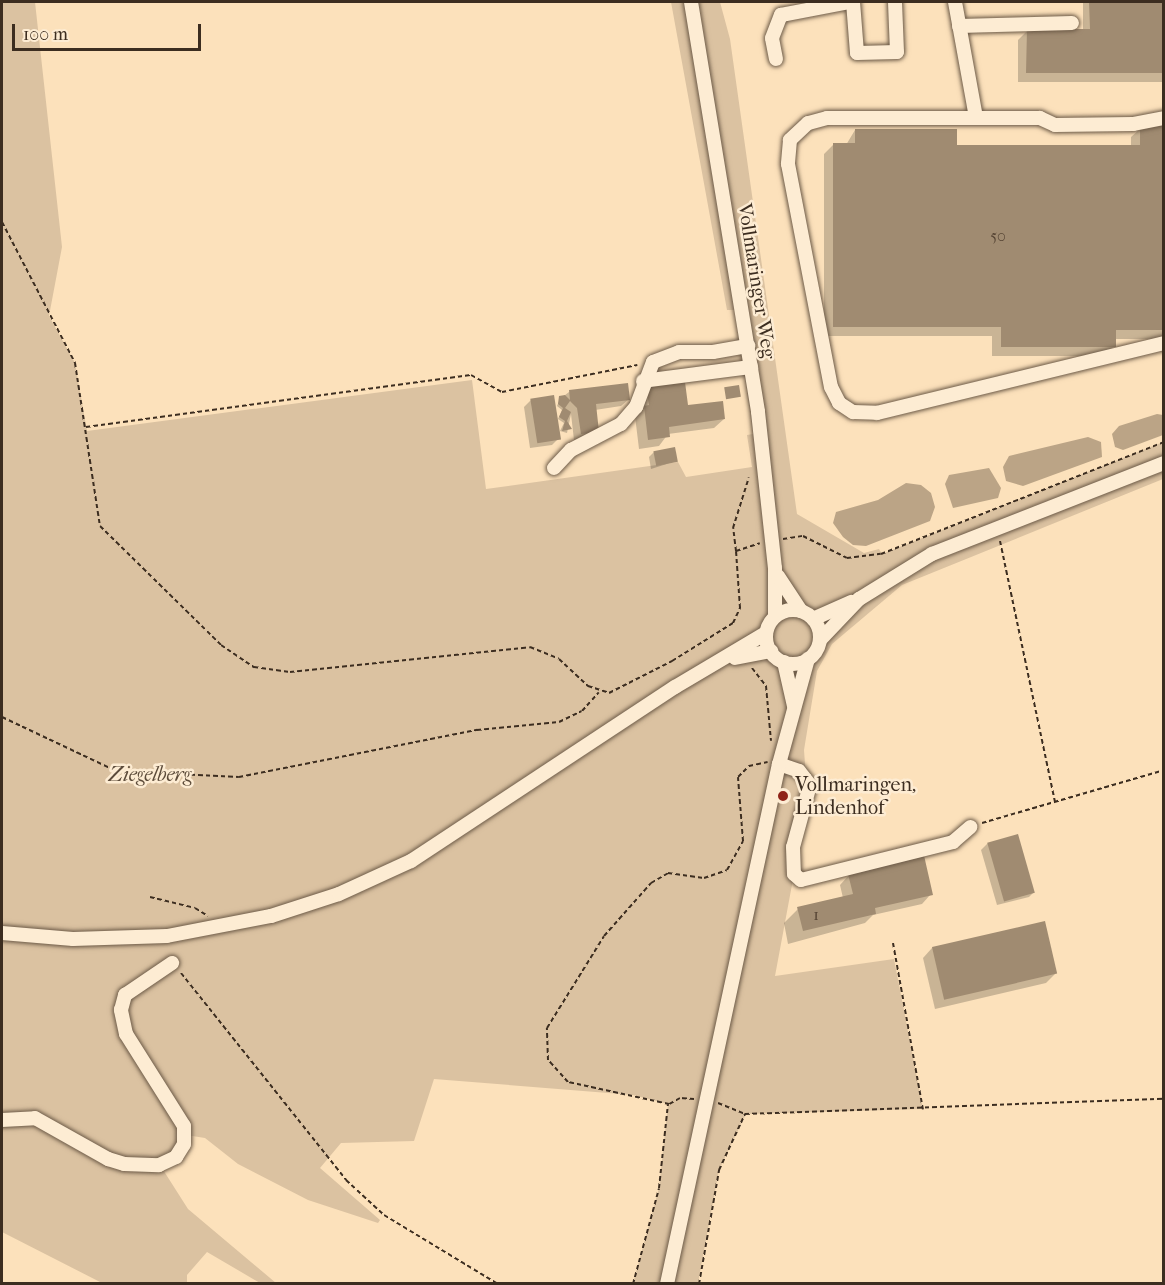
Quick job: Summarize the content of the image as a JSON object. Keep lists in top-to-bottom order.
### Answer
{
  "streets": {
    "street": ["Vollmaringer Weg"]
  },
  "parks": ["Ziegelberg"],
  "places": ["Vollmaringen, Lindenhof"],
  "house_numbers": ["50", "1"],
  "scale_bar": "100 m"
}
